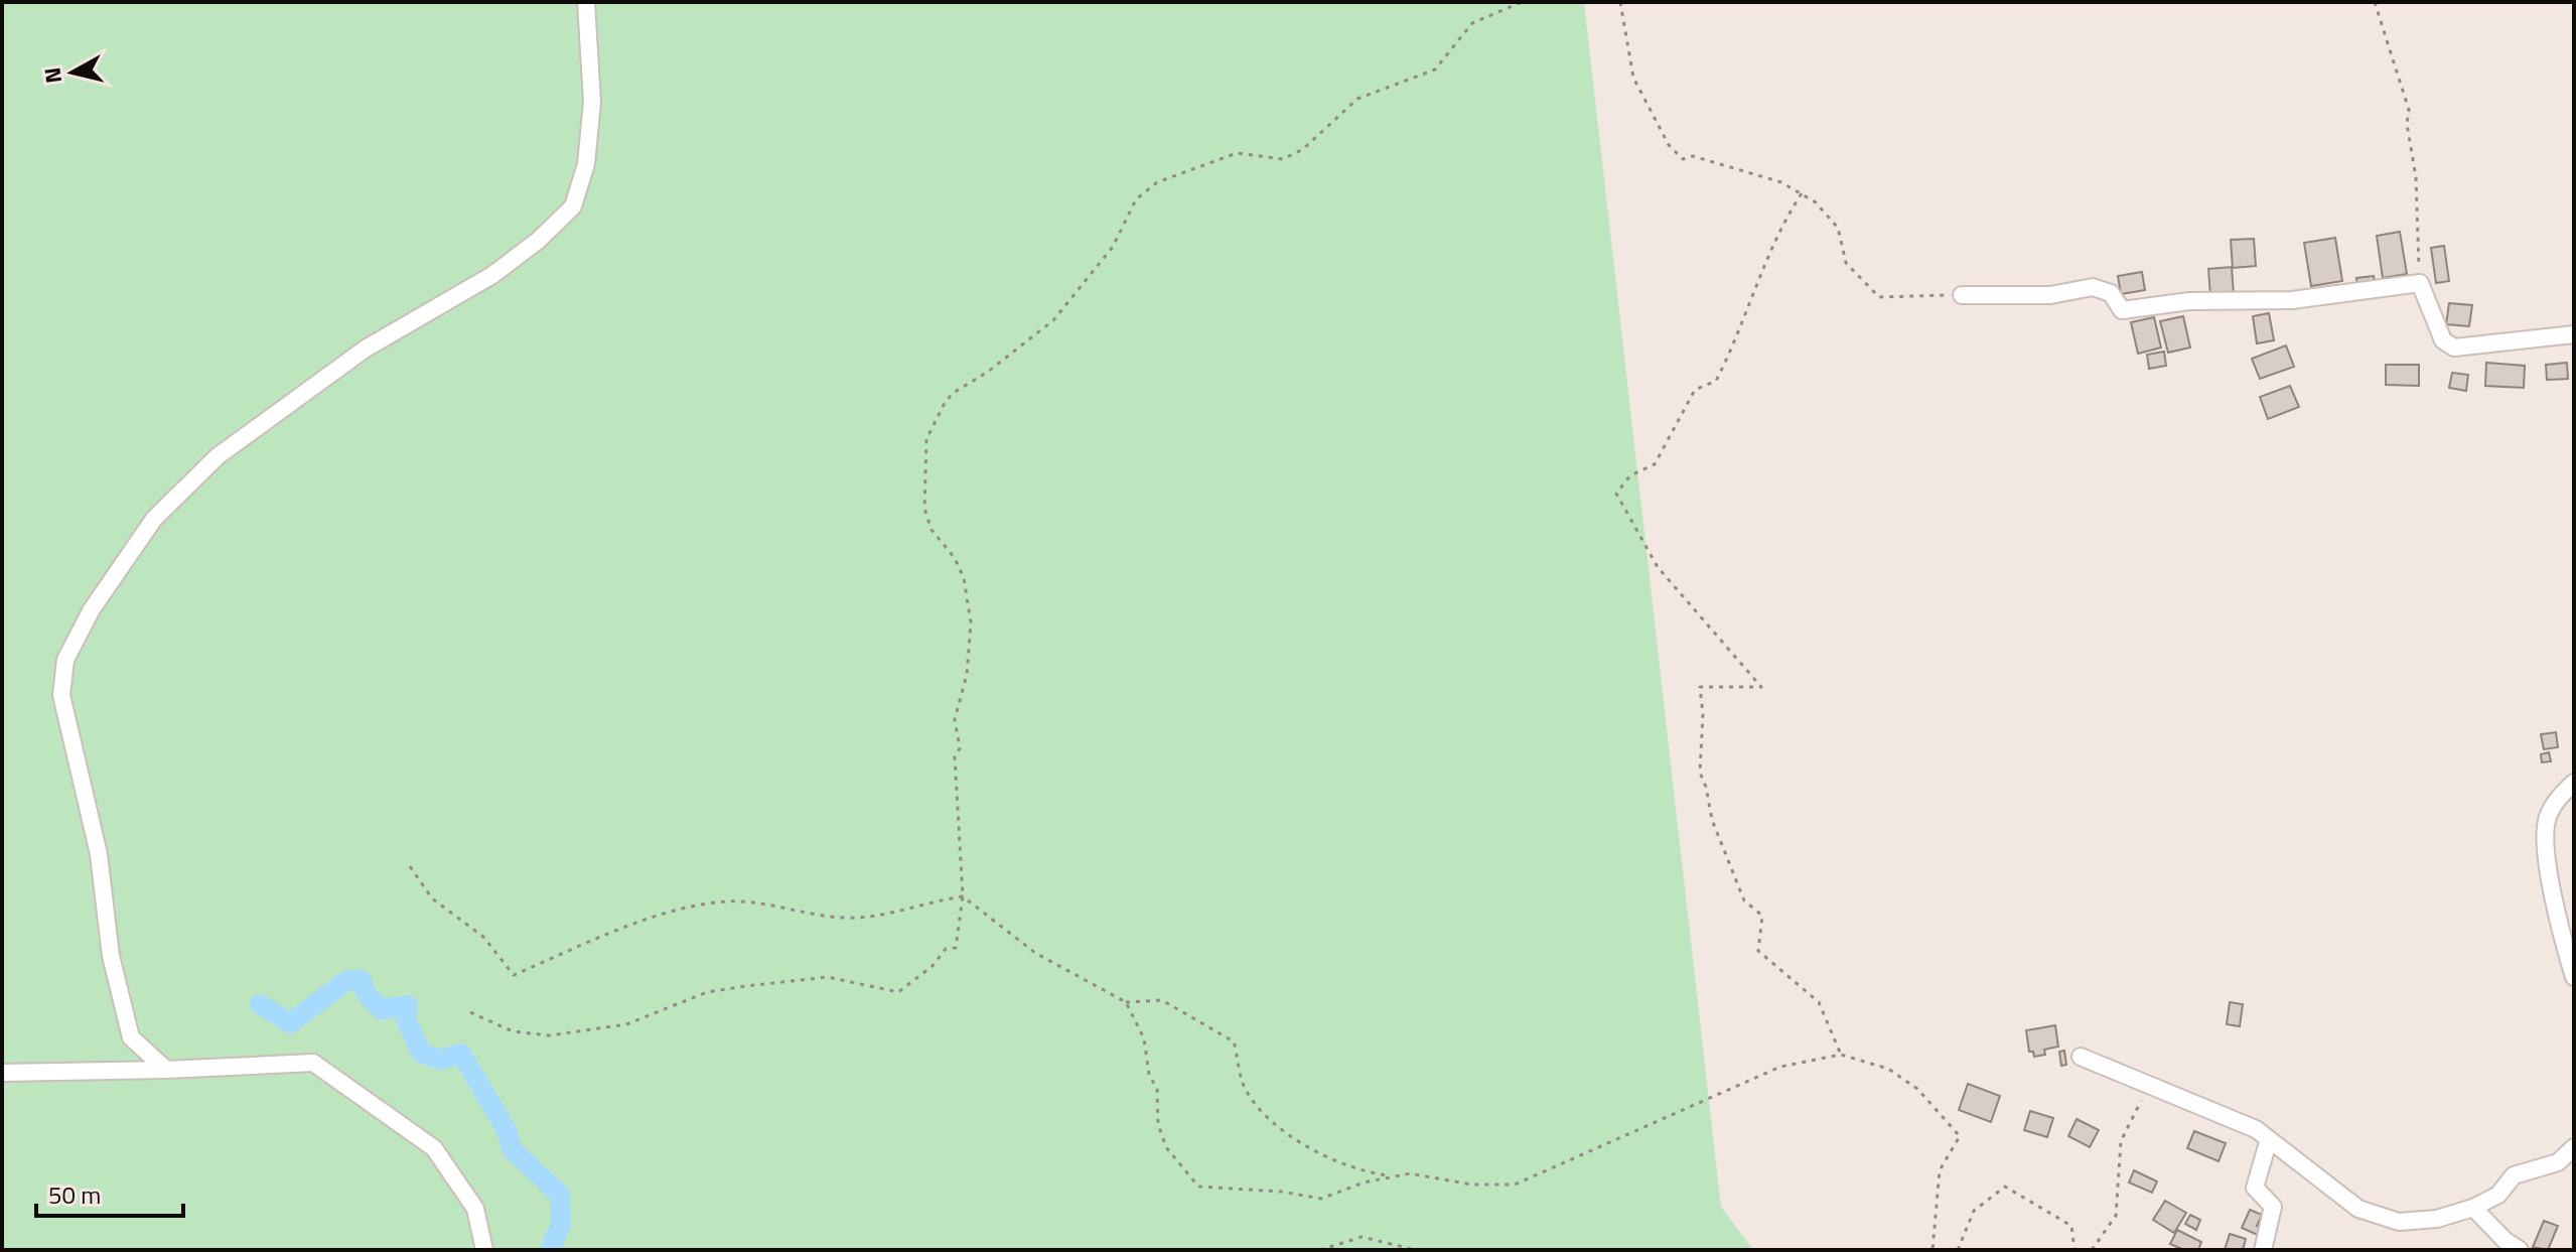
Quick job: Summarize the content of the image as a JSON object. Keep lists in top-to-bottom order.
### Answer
{
  "scale_bar": "50 m",
  "north": "left"
}
